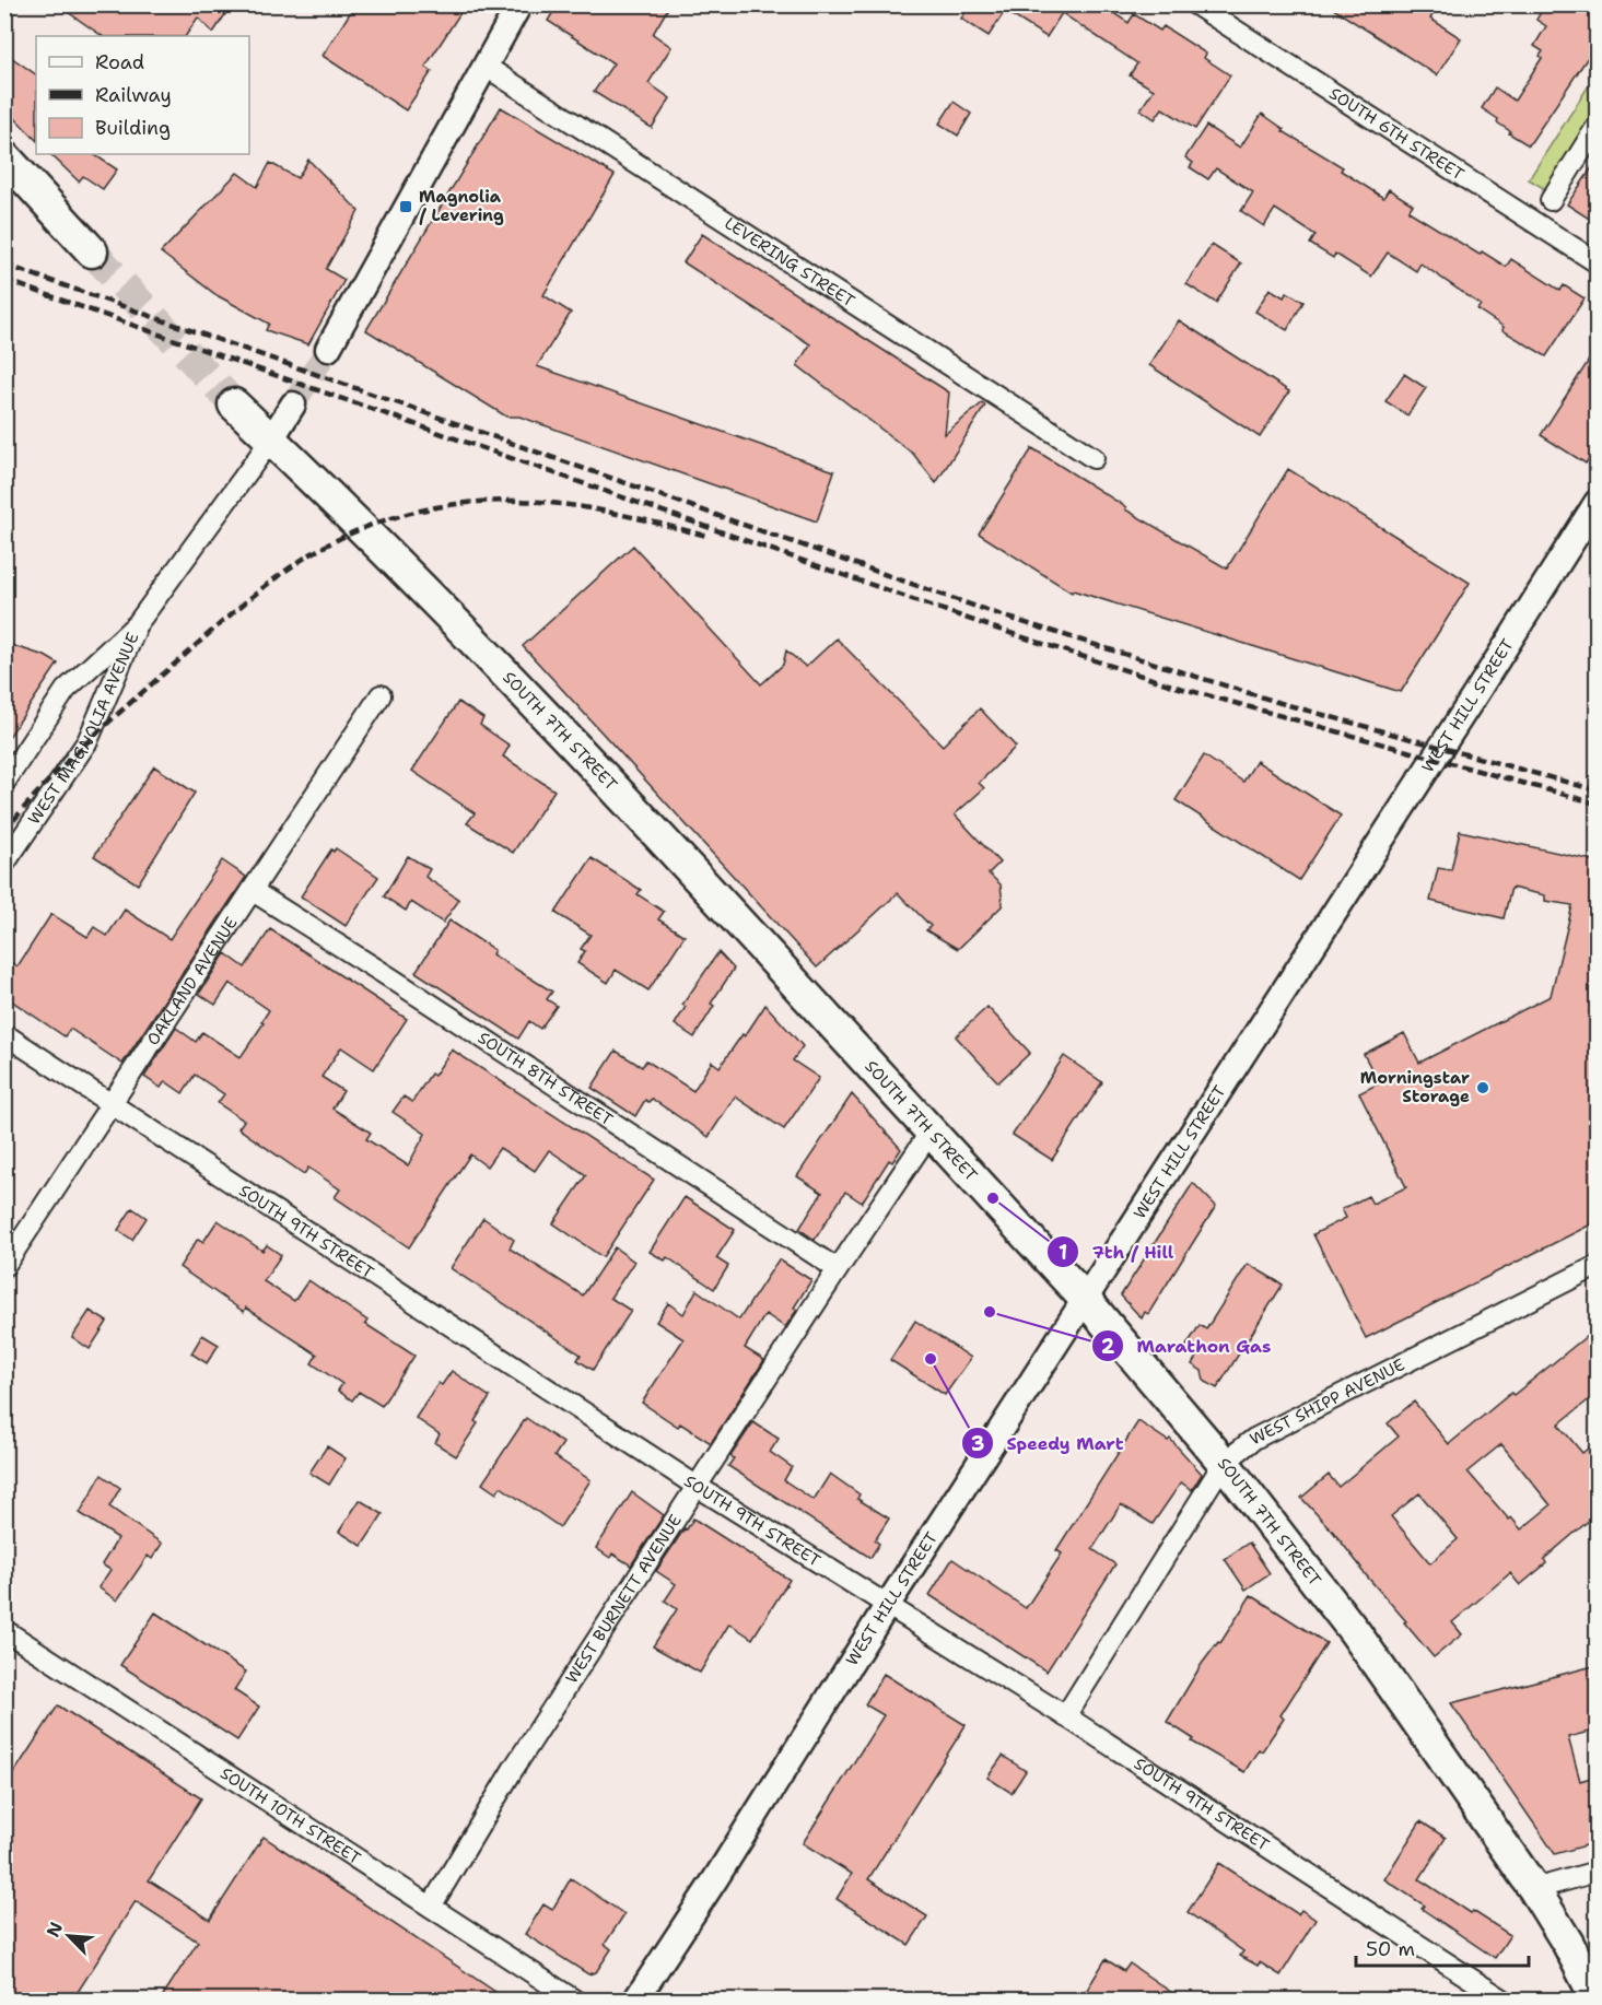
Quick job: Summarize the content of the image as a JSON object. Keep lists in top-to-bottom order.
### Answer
{
  "streets": {
    "main road": ["SOUTH 7TH STREET"],
    "street": [
      "SOUTH 6TH STREET",
      "LEVERING STREET",
      "WEST HILL STREET",
      "WEST MAGNOLIA AVENUE",
      "OAKLAND AVENUE",
      "SOUTH 8TH STREET",
      "SOUTH 9TH STREET",
      "WEST SHIPP AVENUE",
      "WEST BURNETT AVENUE",
      "SOUTH 10TH STREET"
    ]
  },
  "crossings": [
    ["WEST HILL STREET", "SOUTH 7TH STREET"],
    ["WEST HILL STREET", "SOUTH 9TH STREET"],
    ["WEST MAGNOLIA AVENUE", "SOUTH 7TH STREET"],
    ["SOUTH 7TH STREET", "WEST SHIPP AVENUE"],
    ["SOUTH 7TH STREET", "WEST BURNETT AVENUE"],
    ["OAKLAND AVENUE", "SOUTH 8TH STREET"],
    ["OAKLAND AVENUE", "SOUTH 9TH STREET"],
    ["SOUTH 8TH STREET", "WEST BURNETT AVENUE"],
    ["SOUTH 9TH STREET", "WEST SHIPP AVENUE"],
    ["SOUTH 9TH STREET", "WEST BURNETT AVENUE"],
    ["WEST BURNETT AVENUE", "SOUTH 10TH STREET"]
  ],
  "places": {
    "transit": ["Magnolia / Levering"],
    "other": [
      "Morningstar Storage",
      "7th / Hill",
      "Marathon Gas",
      "Speedy Mart"
    ]
  },
  "legend": ["Road", "Railway", "Building"],
  "scale_bar": "50 m",
  "north": "top left"
}
